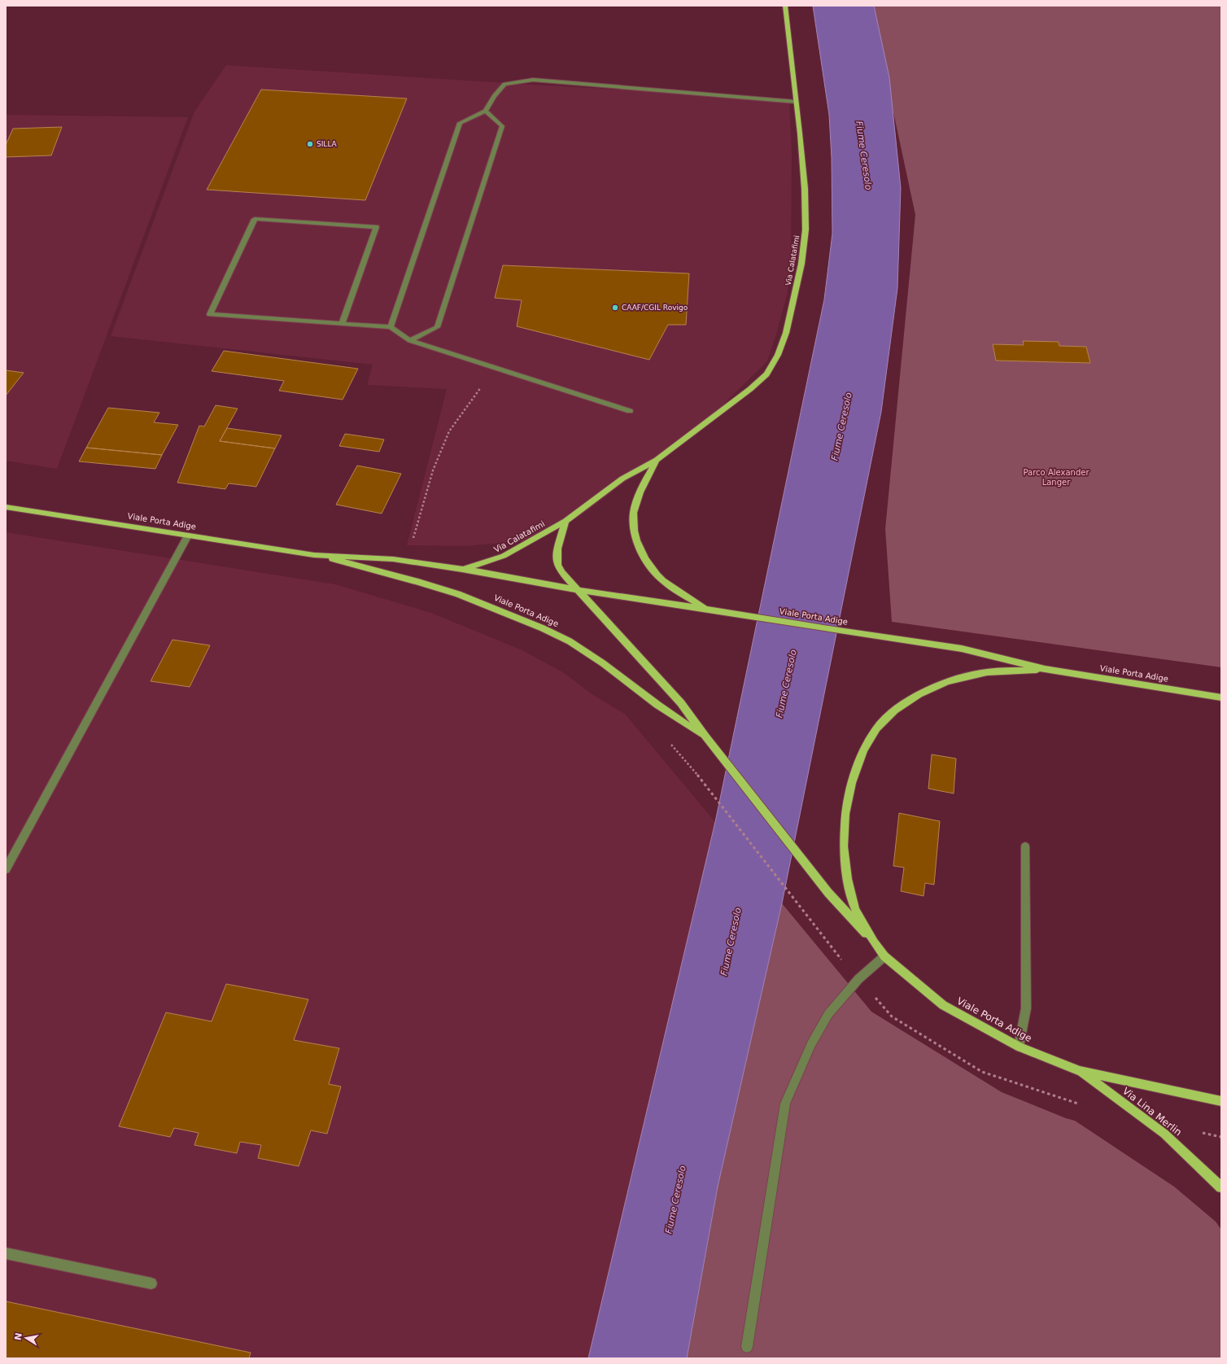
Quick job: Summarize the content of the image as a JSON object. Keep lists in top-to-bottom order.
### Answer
{
  "streets": {
    "main road": ["Via Calatafimi", "Viale Porta Adige", "Via Lina Merlin"]
  },
  "crossings": [
    ["Via Calatafimi", "Viale Porta Adige"],
    ["Viale Porta Adige", "Via Lina Merlin"]
  ],
  "water": ["Fiume Ceresolo"],
  "parks": ["Parco Alexander Langer"],
  "places": ["SILLA", "CAAF/CGIL Rovigo"],
  "north": "left"
}
